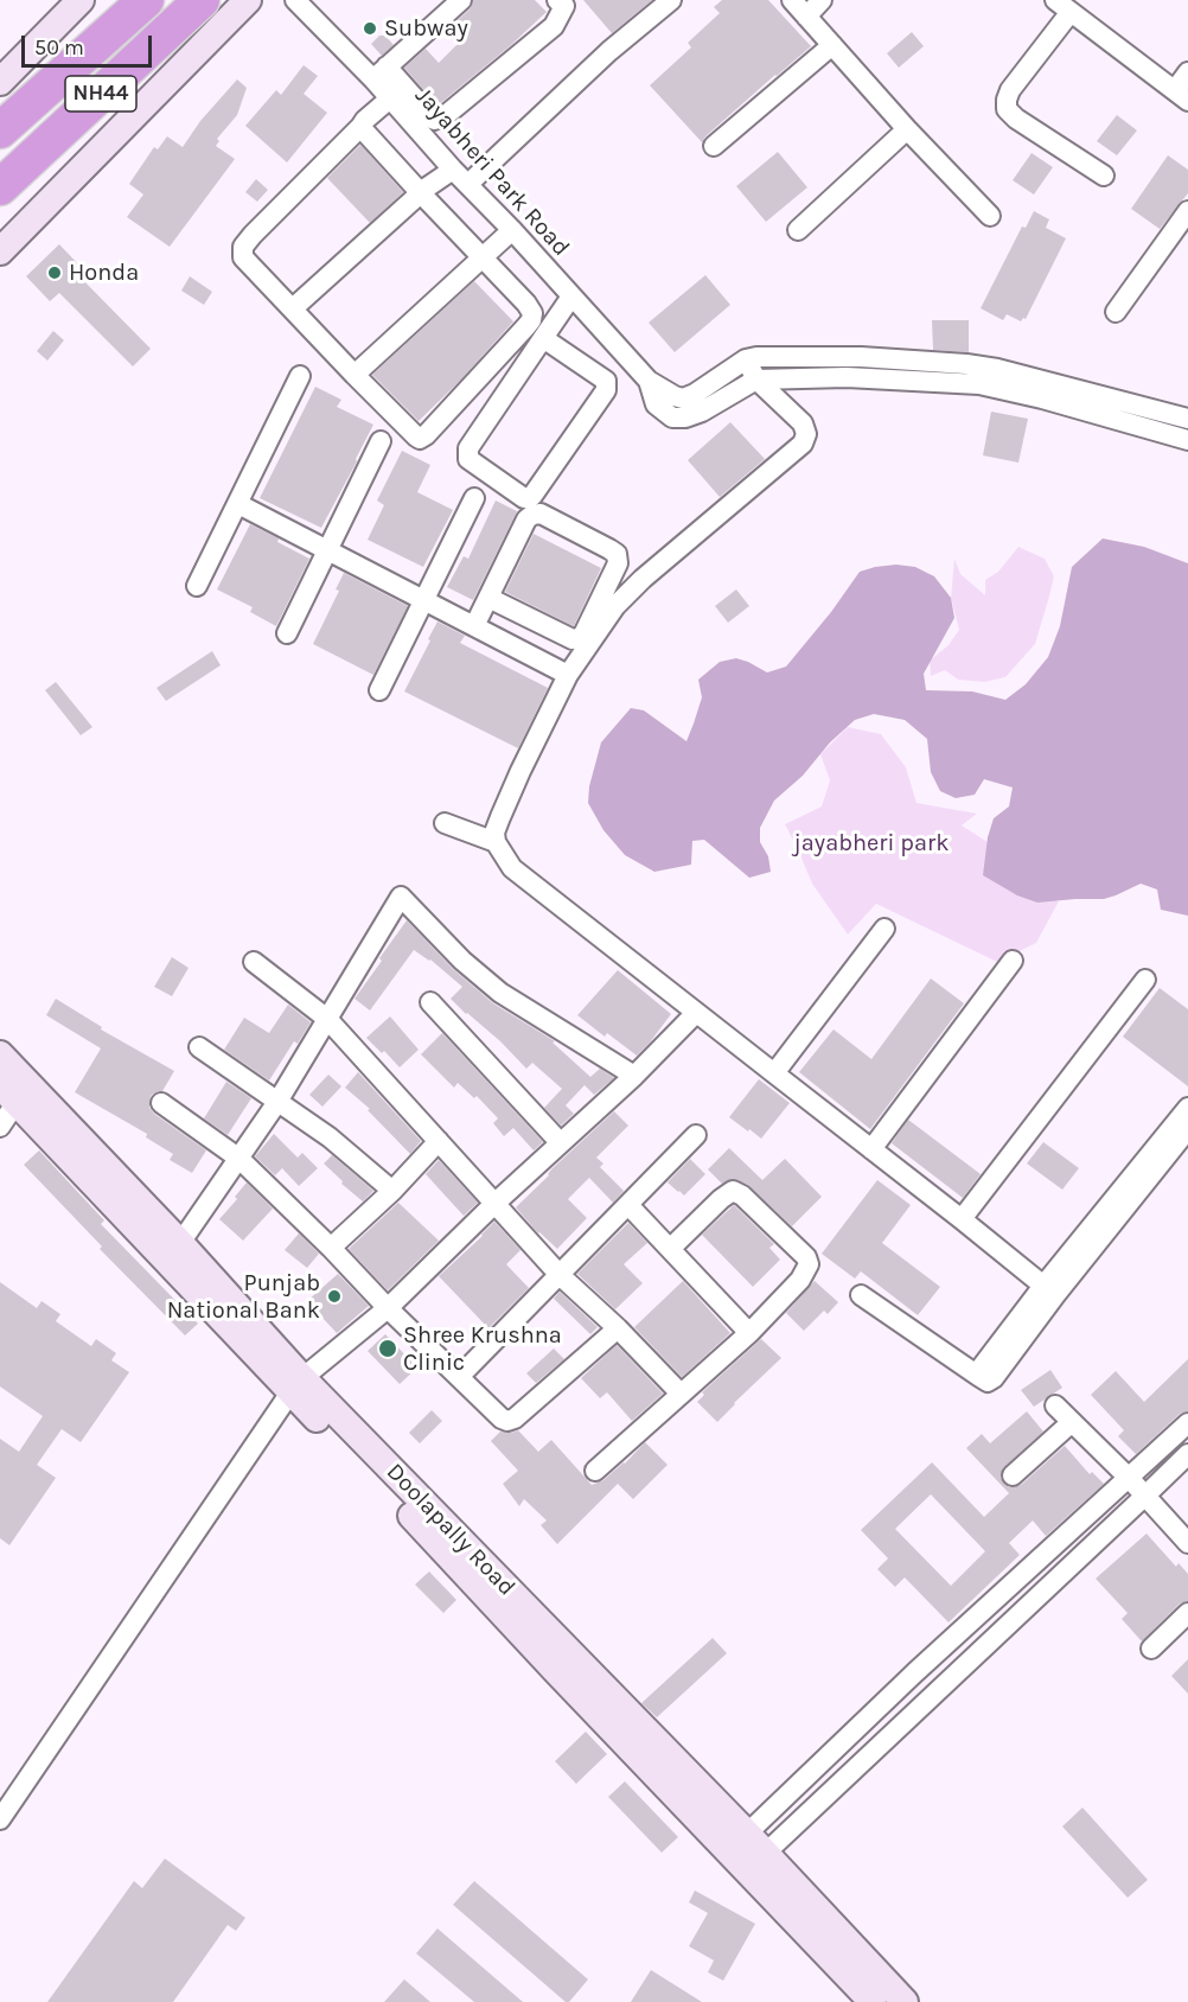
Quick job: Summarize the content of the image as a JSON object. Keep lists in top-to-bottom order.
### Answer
{
  "streets": {
    "highway": ["NH44"],
    "main road": ["Doolapally Road"],
    "street": ["Jayabheri Park Road"]
  },
  "parks": ["jayabheri park"],
  "places": [
    "Subway",
    "Honda",
    "Punjab National Bank",
    "Shree Krushna Clinic"
  ],
  "scale_bar": "50 m"
}
